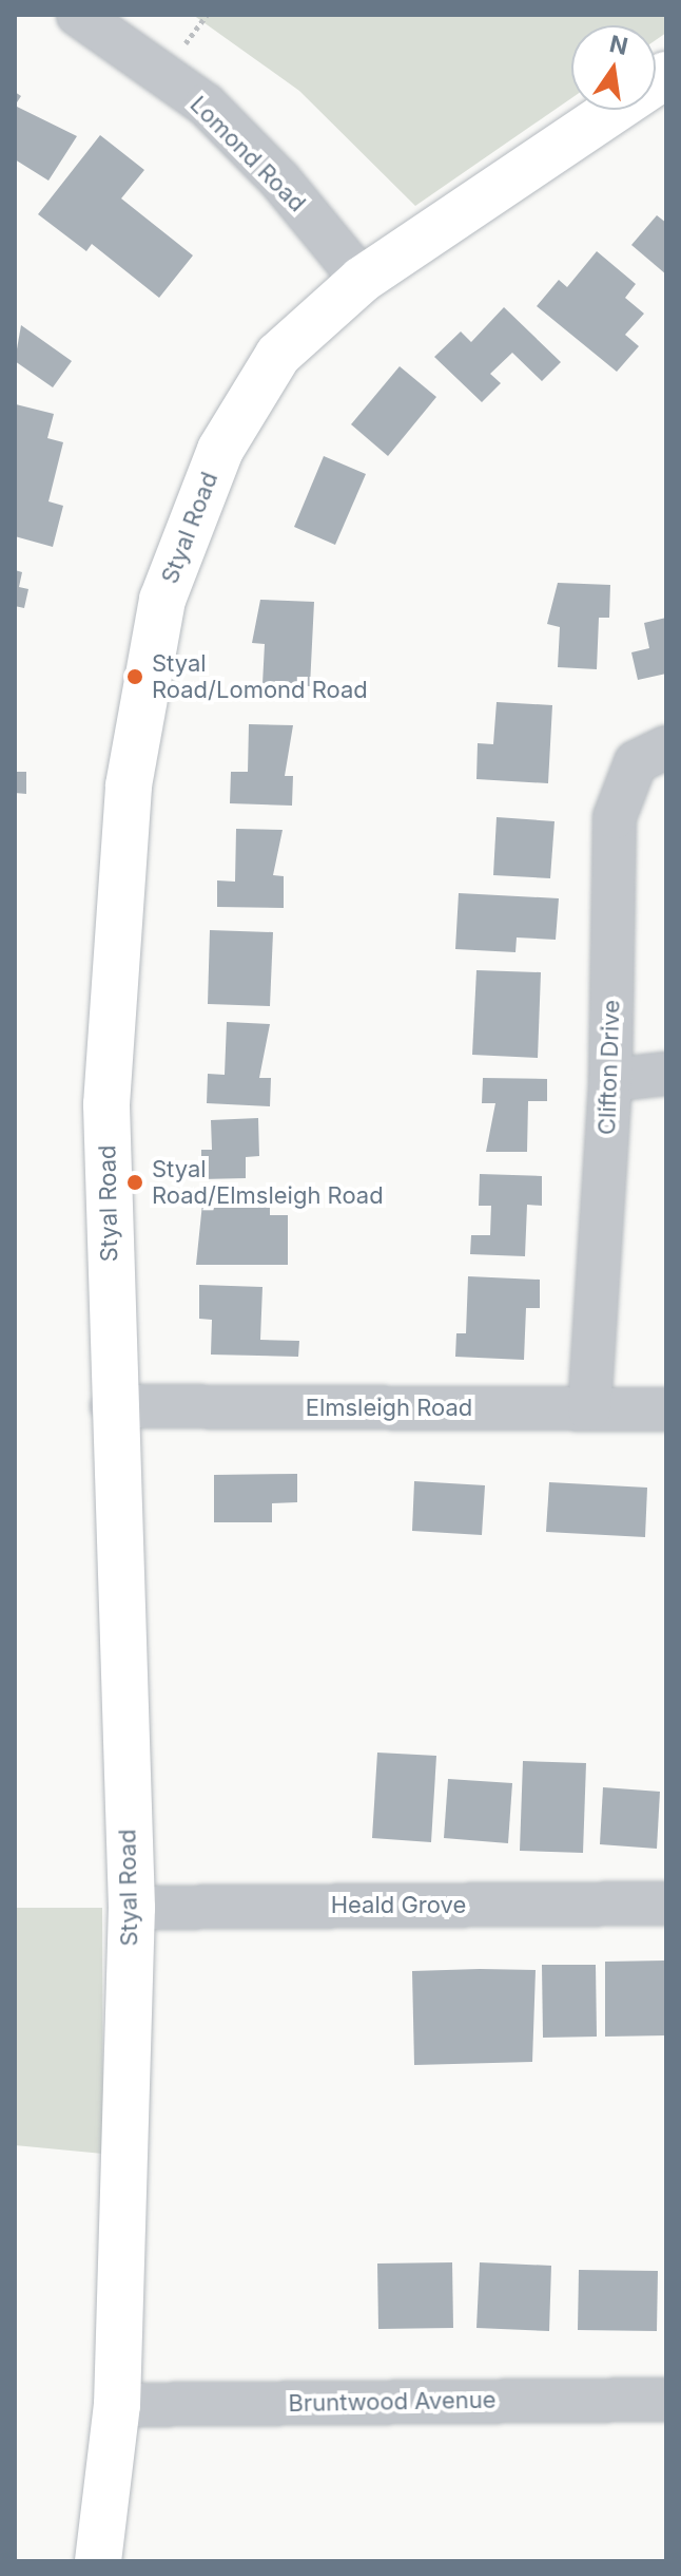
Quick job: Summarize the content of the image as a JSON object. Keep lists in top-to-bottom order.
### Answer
{
  "streets": {
    "main road": ["Styal Road"],
    "street": [
      "Lomond Road",
      "Clifton Drive",
      "Elmsleigh Road",
      "Heald Grove",
      "Bruntwood Avenue"
    ]
  },
  "crossings": [
    ["Lomond Road", "Styal Road"],
    ["Styal Road", "Elmsleigh Road"],
    ["Styal Road", "Heald Grove"],
    ["Styal Road", "Bruntwood Avenue"],
    ["Clifton Drive", "Elmsleigh Road"]
  ],
  "places": ["Styal Road/Lomond Road", "Styal Road/Elmsleigh Road"],
  "north": "top"
}
